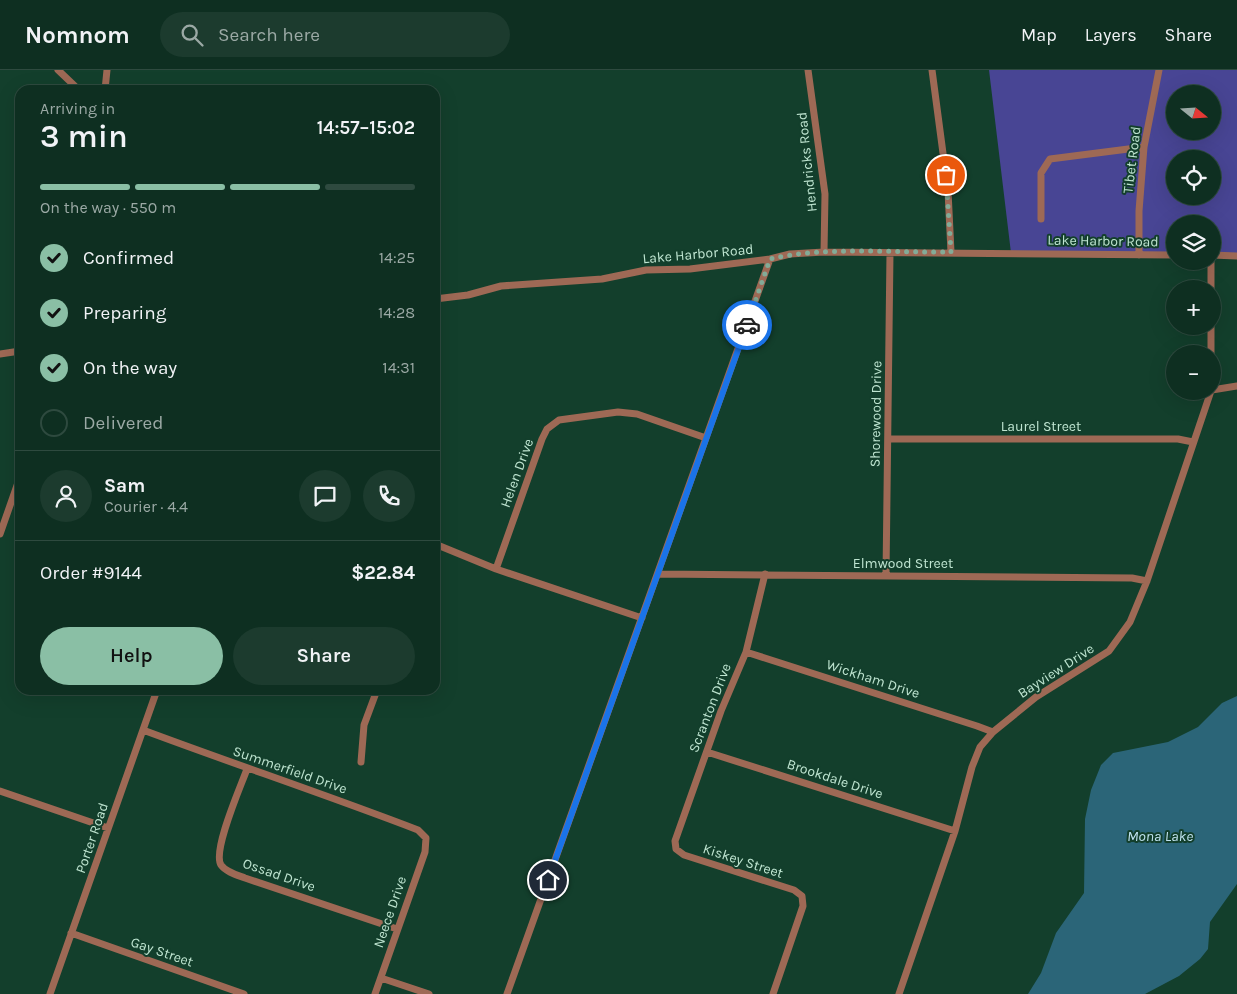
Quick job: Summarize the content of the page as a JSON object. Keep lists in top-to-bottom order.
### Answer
{
  "streets": {
    "street": [
      "Tibet Road",
      "Hendricks Road",
      "Lake Harbor Road",
      "Shorewood Drive",
      "Laurel Street",
      "Helen Drive",
      "Elmwood Street",
      "Bayview Drive",
      "Wickham Drive",
      "Scranton Drive",
      "Summerfield Drive",
      "Brookdale Drive",
      "Porter Road",
      "Kiskey Street",
      "Ossad Drive",
      "Neece Drive",
      "Gay Street"
    ]
  },
  "crossings": [
    ["Tibet Road", "Lake Harbor Road"],
    ["Hendricks Road", "Lake Harbor Road"],
    ["Lake Harbor Road", "Shorewood Drive"],
    ["Shorewood Drive", "Laurel Street"],
    ["Shorewood Drive", "Elmwood Street"],
    ["Laurel Street", "Bayview Drive"],
    ["Elmwood Street", "Bayview Drive"],
    ["Elmwood Street", "Scranton Drive"],
    ["Bayview Drive", "Wickham Drive"],
    ["Bayview Drive", "Brookdale Drive"],
    ["Wickham Drive", "Scranton Drive"],
    ["Scranton Drive", "Brookdale Drive"],
    ["Scranton Drive", "Kiskey Street"],
    ["Summerfield Drive", "Porter Road"],
    ["Summerfield Drive", "Ossad Drive"],
    ["Summerfield Drive", "Neece Drive"],
    ["Porter Road", "Gay Street"],
    ["Ossad Drive", "Neece Drive"]
  ],
  "water": ["Mona Lake"],
  "north": "right",
  "page": {
    "header": "Nomnom",
    "search": "Search here",
    "nav": ["Map", "Layers", "Share"],
    "map_buttons": ["+", "−"],
    "heading": ["3 min", "Arriving in", "14:57–15:02"],
    "panel": [
      "Sam",
      "Courier · 4.4",
      "Order #9144",
      "$22.84"
    ],
    "bar": "On the way · 550 m",
    "list": [
      ["Confirmed", "14:25"],
      ["Preparing", "14:28"],
      ["On the way", "14:31"],
      "Delivered"
    ],
    "buttons": ["Help", "Share"]
  }
}
